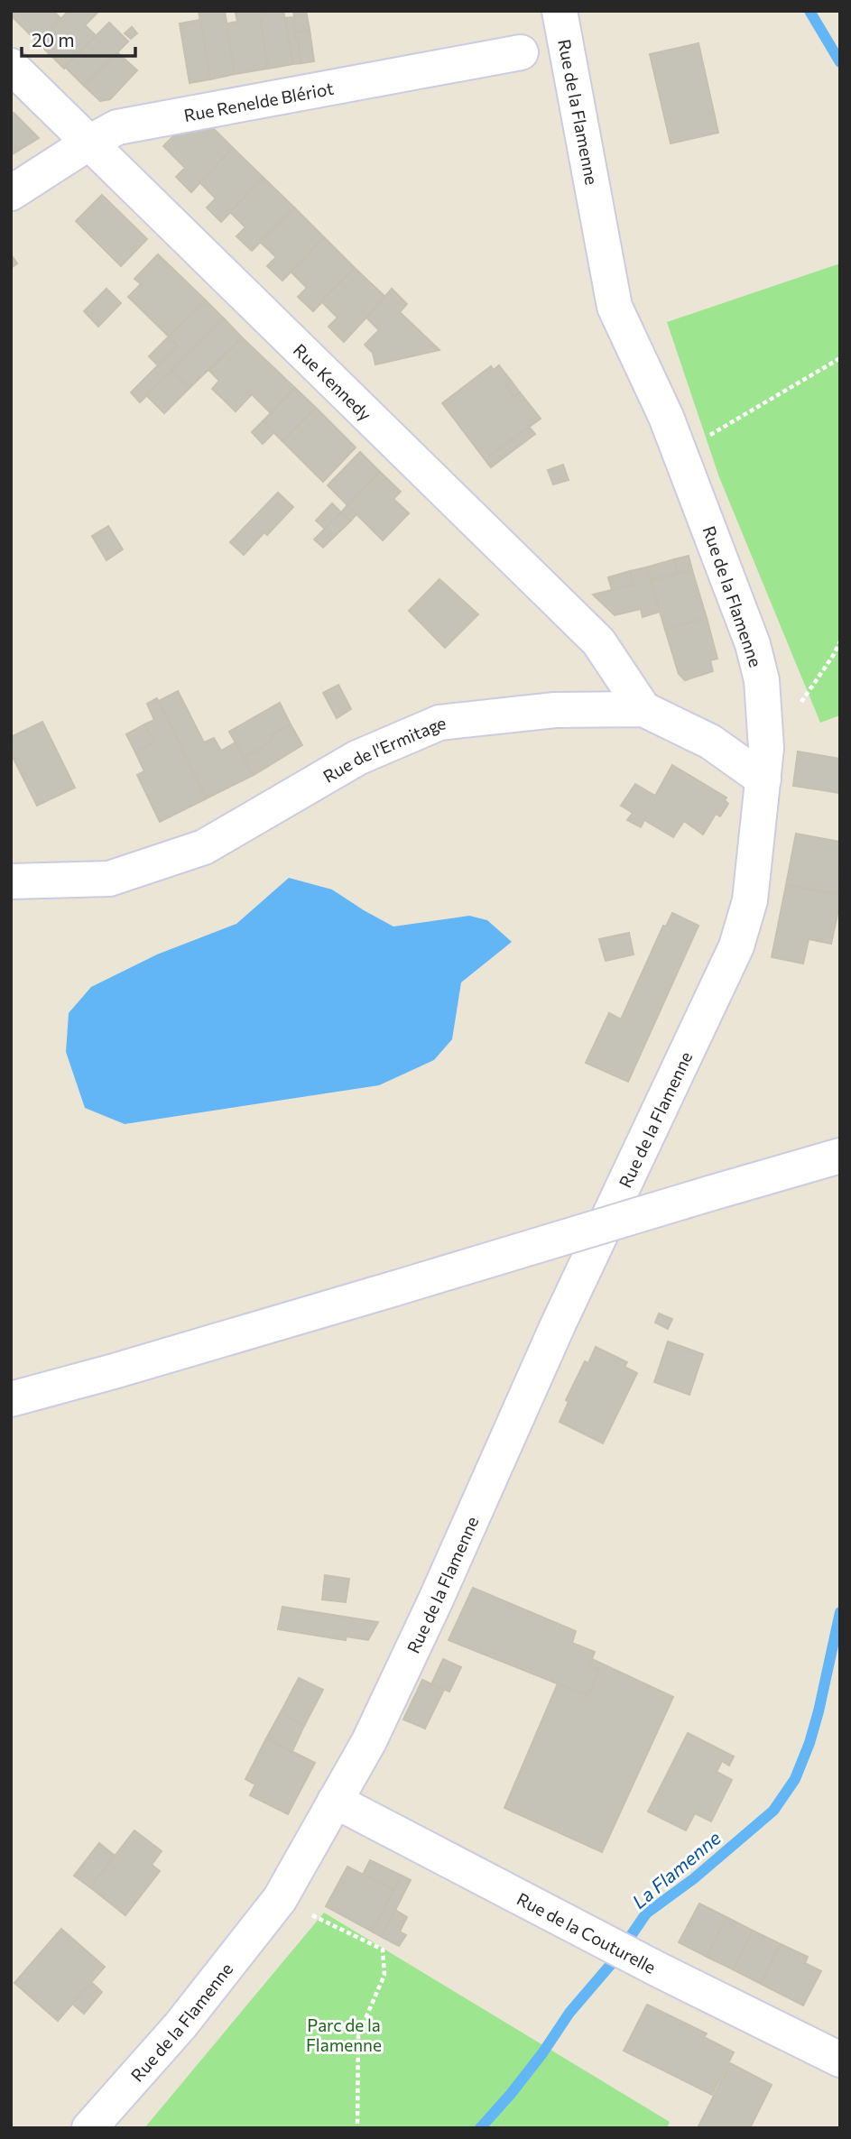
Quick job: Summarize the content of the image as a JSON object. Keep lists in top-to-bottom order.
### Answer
{
  "streets": {
    "street": [
      "Rue Renelde Blériot",
      "Rue de la Flamenne",
      "Rue Kennedy",
      "Rue de l'Ermitage",
      "Rue de la Couturelle"
    ]
  },
  "crossings": [
    ["Rue Renelde Blériot", "Rue Kennedy"],
    ["Rue de la Flamenne", "Rue de l'Ermitage"],
    ["Rue de la Flamenne", "Rue de la Couturelle"],
    ["Rue Kennedy", "Rue de l'Ermitage"]
  ],
  "water": ["La Flamenne"],
  "parks": ["Parc de la Flamenne"],
  "scale_bar": "20 m"
}
